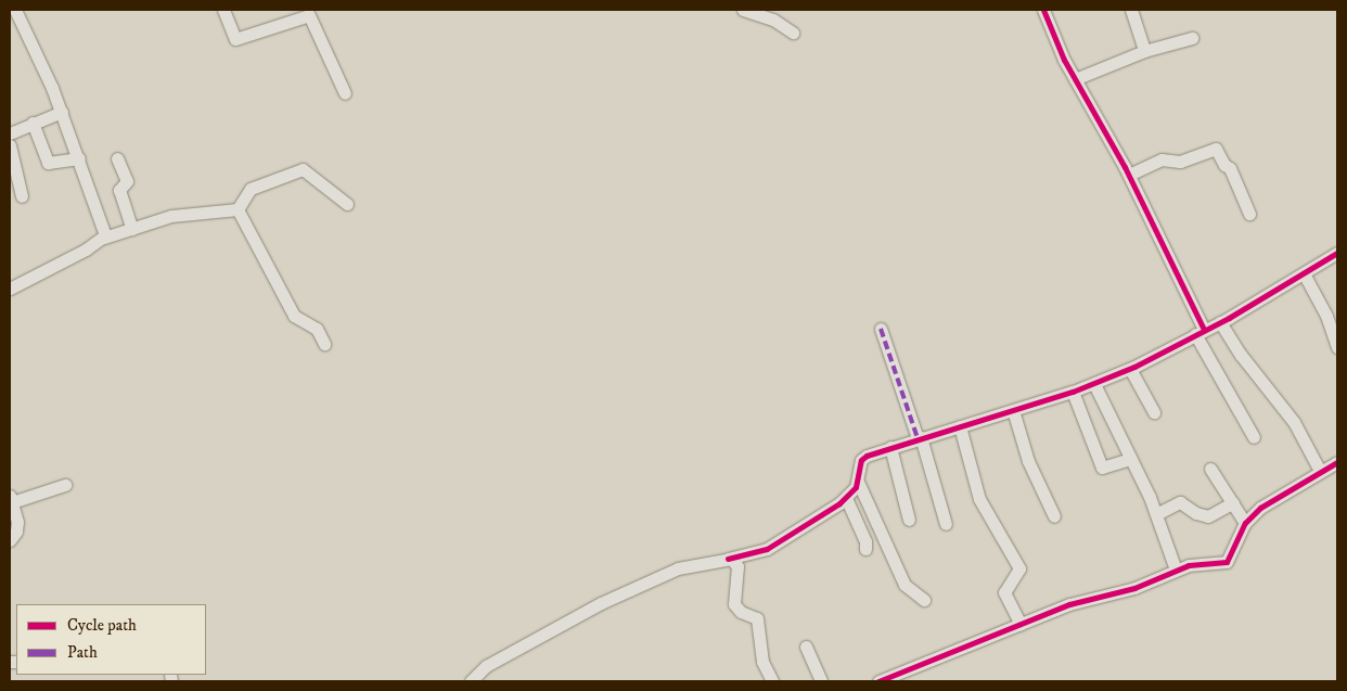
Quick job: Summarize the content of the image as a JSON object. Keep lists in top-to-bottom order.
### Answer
{
  "legend": ["Cycle path", "Path"]
}
